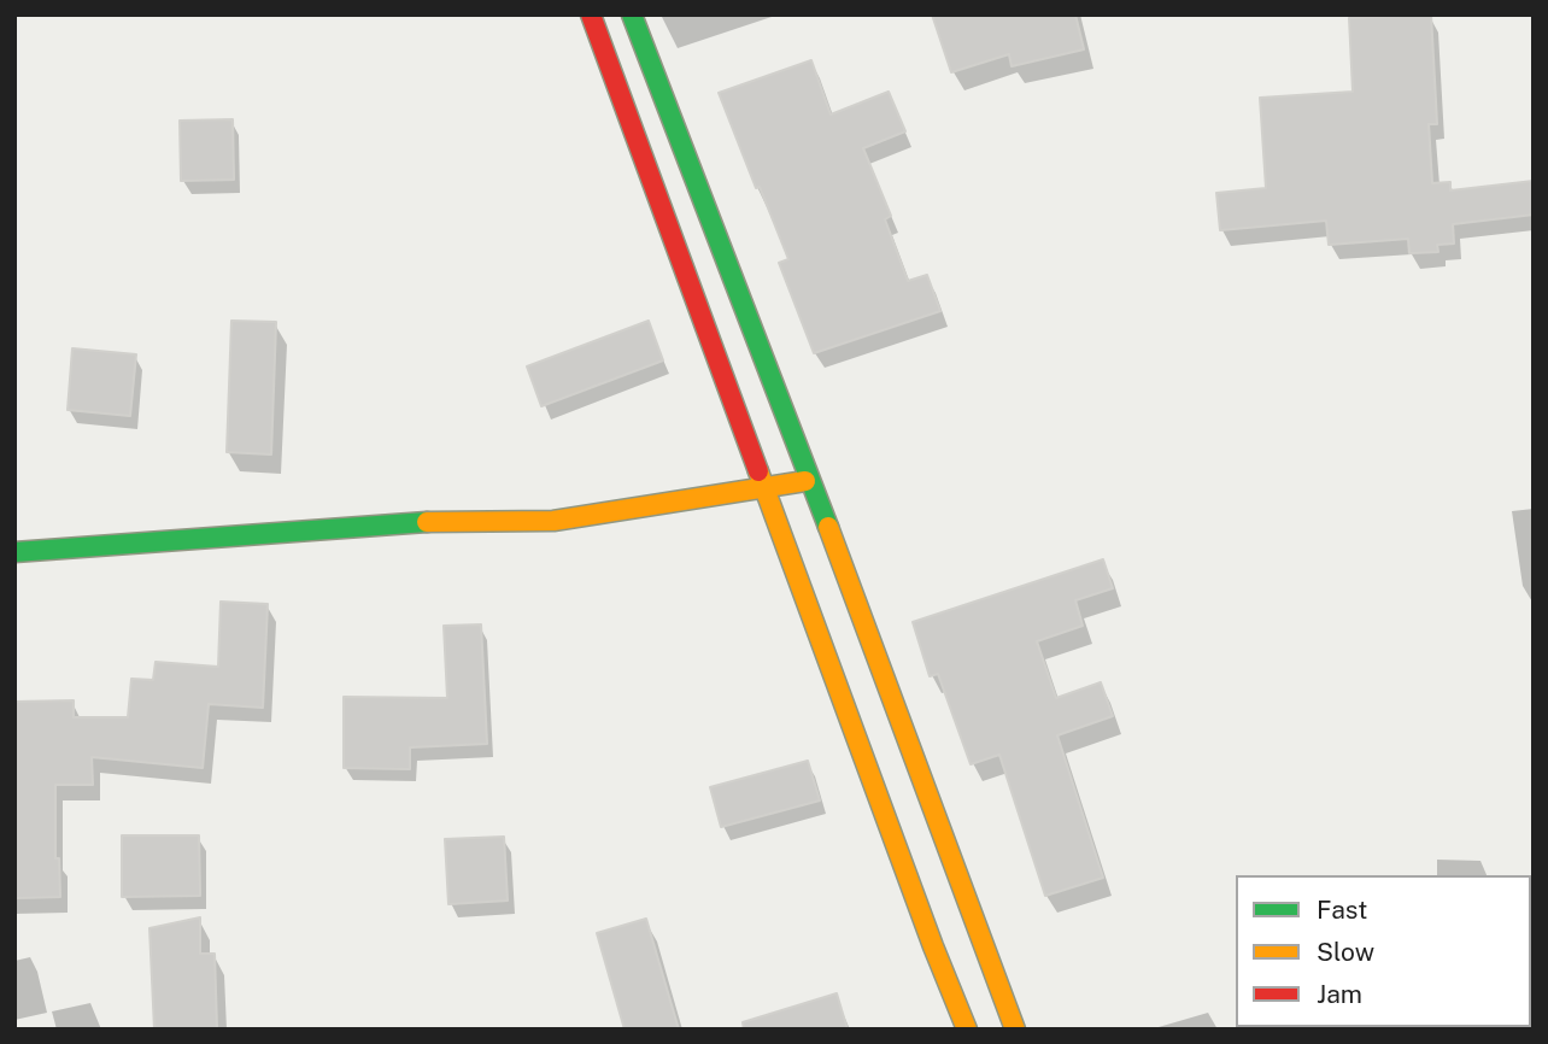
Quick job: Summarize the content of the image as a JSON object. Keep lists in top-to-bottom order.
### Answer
{
  "legend": ["Fast", "Slow", "Jam"]
}
